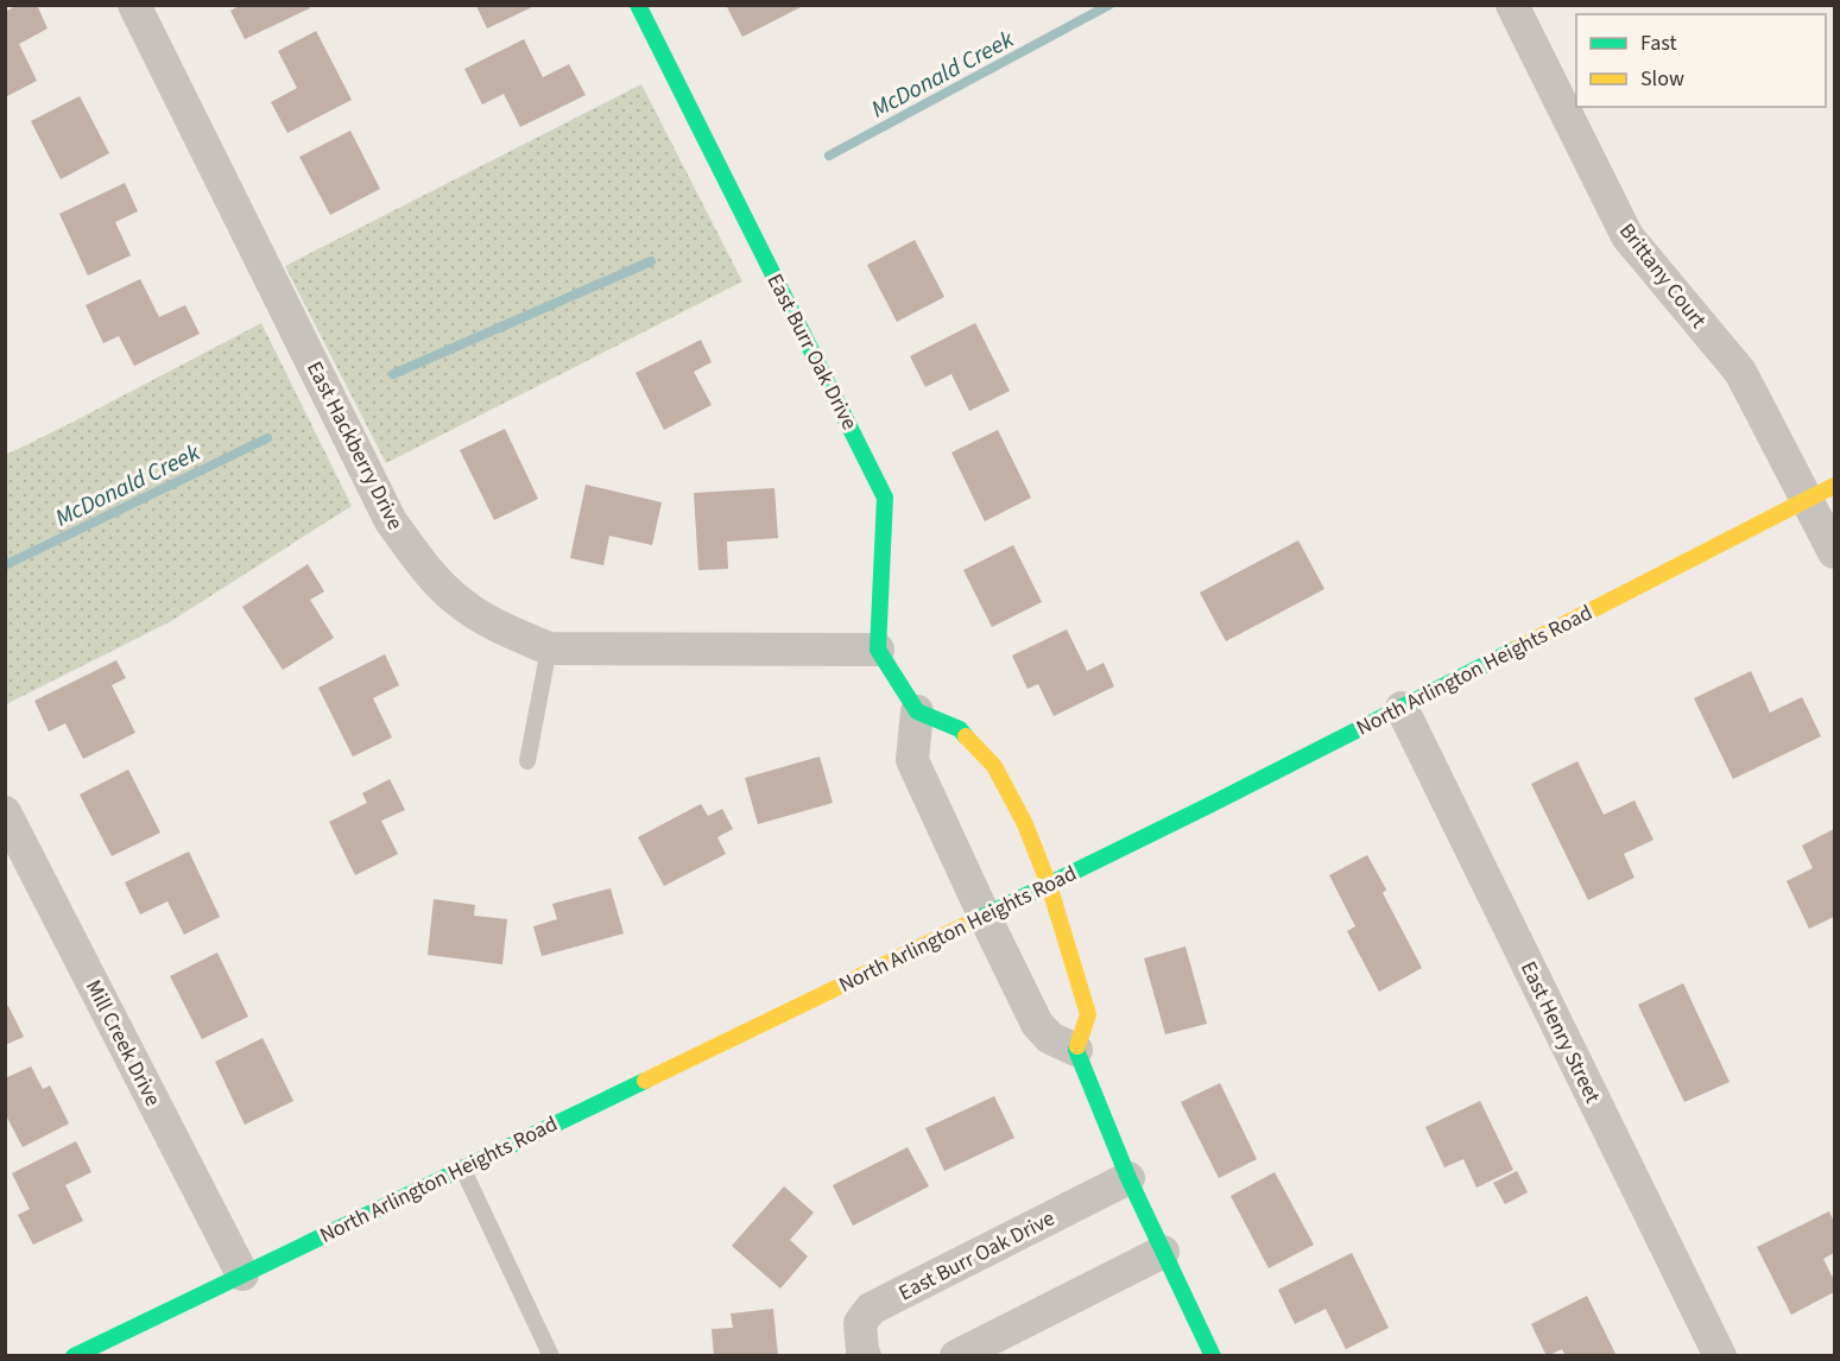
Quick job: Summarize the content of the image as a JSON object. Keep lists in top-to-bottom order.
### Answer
{
  "streets": {
    "main road": ["East Burr Oak Drive", "North Arlington Heights Road"],
    "street": [
      "Brittany Court",
      "East Hackberry Drive",
      "East Henry Street",
      "Mill Creek Drive"
    ]
  },
  "crossings": [
    ["Brittany Court", "North Arlington Heights Road"],
    ["East Burr Oak Drive", "East Hackberry Drive"],
    ["North Arlington Heights Road", "East Henry Street"],
    ["North Arlington Heights Road", "Mill Creek Drive"]
  ],
  "water": ["McDonald Creek"],
  "legend": ["Fast", "Slow"]
}
